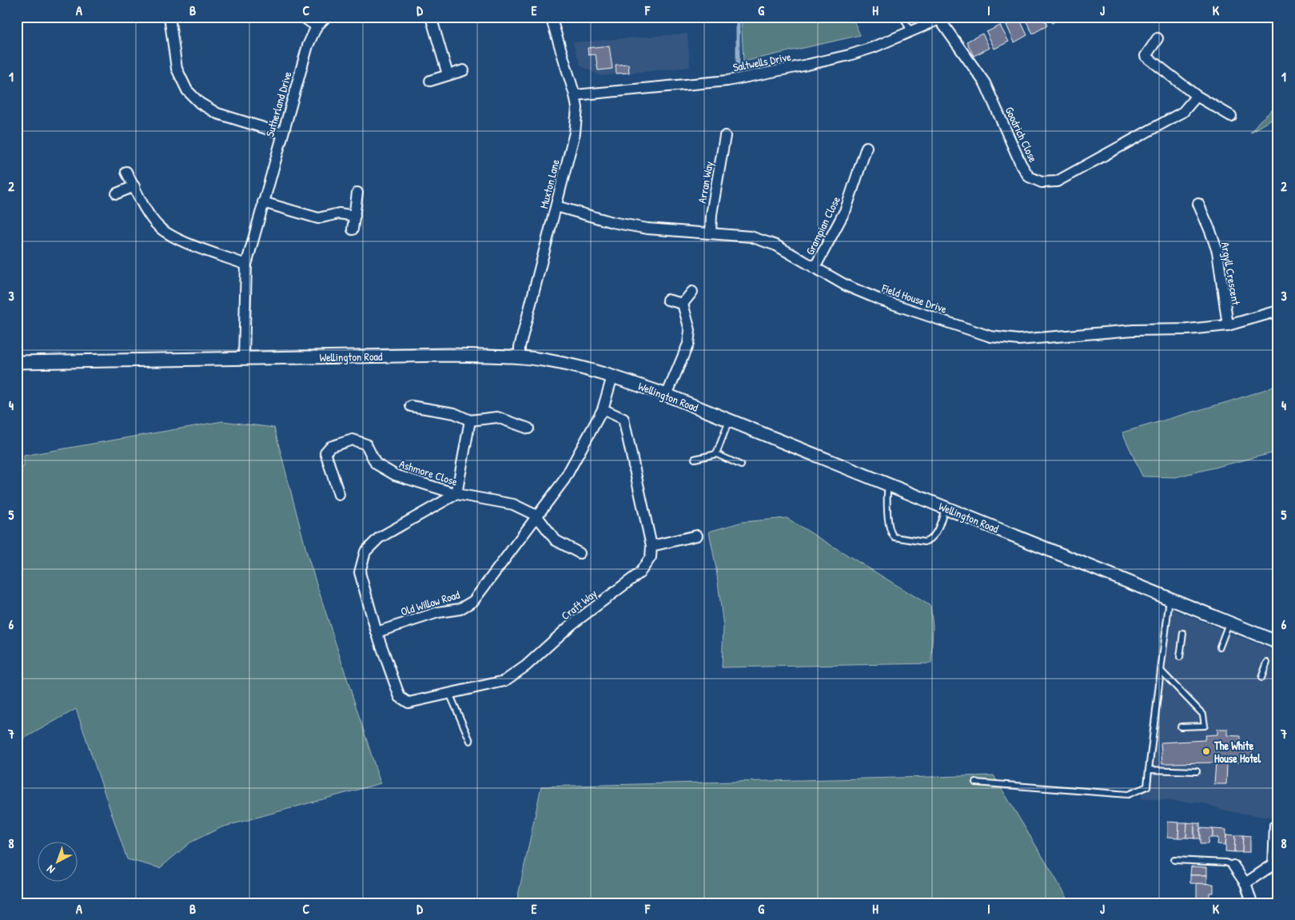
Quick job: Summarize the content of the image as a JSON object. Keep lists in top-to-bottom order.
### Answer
{
  "streets": {
    "street": [
      "Saltwells Drive",
      "Sutherland Drive",
      "Goodrich Close",
      "Arran Way",
      "Muxton Lane",
      "Grampian Close",
      "Argyll Crescent",
      "Field House Drive",
      "Wellington Road",
      "Ashmore Close",
      "Old Willow Road",
      "Craft Way"
    ]
  },
  "crossings": [
    ["Saltwells Drive", "Goodrich Close"],
    ["Saltwells Drive", "Muxton Lane"],
    ["Sutherland Drive", "Wellington Road"],
    ["Arran Way", "Field House Drive"],
    ["Muxton Lane", "Field House Drive"],
    ["Muxton Lane", "Wellington Road"],
    ["Grampian Close", "Field House Drive"],
    ["Argyll Crescent", "Field House Drive"],
    ["Ashmore Close", "Old Willow Road"],
    ["Old Willow Road", "Craft Way"]
  ],
  "places": ["The White House Hotel"],
  "north": "bottom left",
  "grid": {
    "columns": [
      "A",
      "B",
      "C",
      "D",
      "E",
      "F",
      "G",
      "H",
      "I",
      "J",
      "K"
    ],
    "rows": [
      "1",
      "2",
      "3",
      "4",
      "5",
      "6",
      "7",
      "8"
    ]
  }
}
